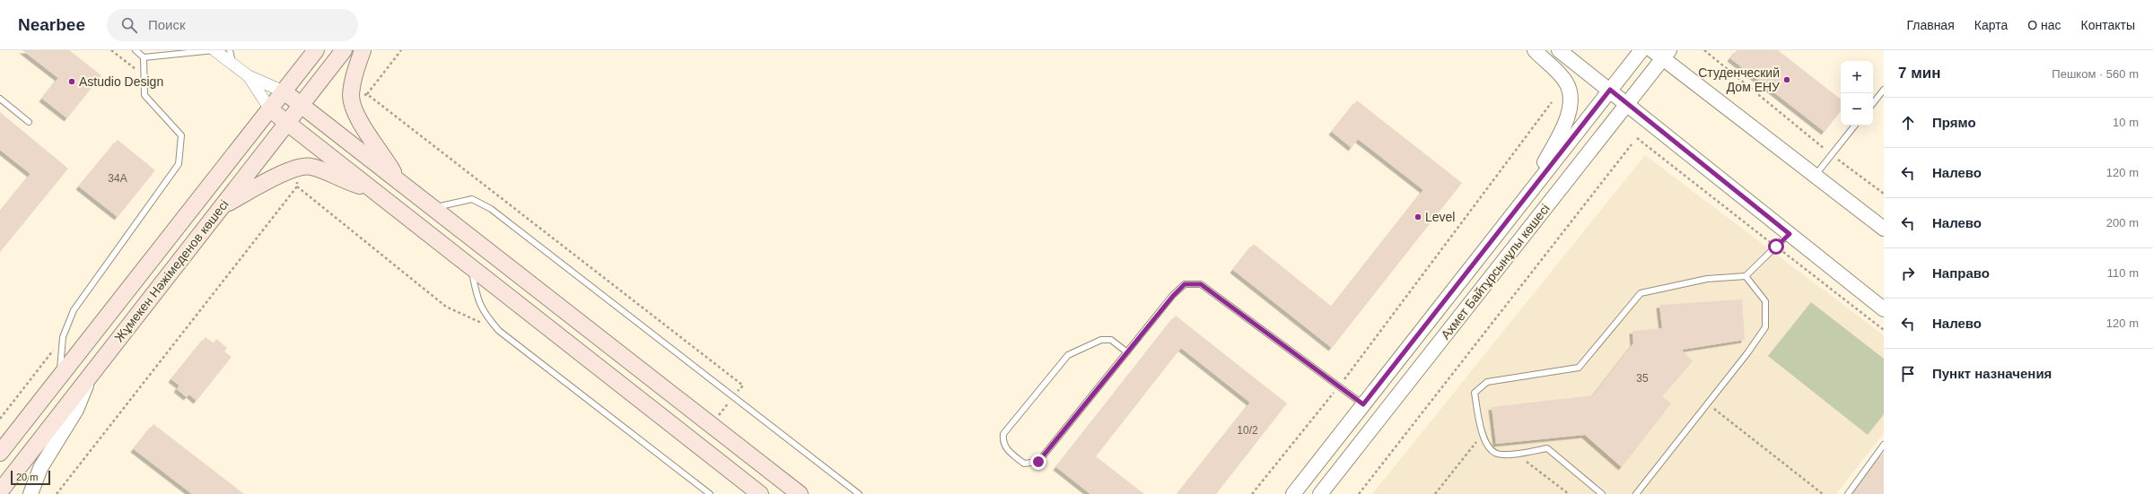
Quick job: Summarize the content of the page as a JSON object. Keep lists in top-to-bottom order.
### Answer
{
  "streets": {
    "main road": ["Жұмекен Нәжімеденов көшесі"],
    "street": ["Ахмет Байтұрсынұлы көшесі"]
  },
  "places": ["Студенческий Дом ЕНУ", "Astudio Design", "Level"],
  "house_numbers": ["34А", "35", "10/2"],
  "scale_bar": "20 m",
  "page": {
    "header": "Nearbee",
    "search": "Поиск",
    "nav": [
      "Главная",
      "Карта",
      "О нас",
      "Контакты"
    ],
    "heading": ["7 мин", "Пешком · 560 m"],
    "map_buttons": ["+", "−"],
    "list": [
      ["Прямо", "10 m"],
      ["Налево", "120 m"],
      ["Налево", "200 m"],
      ["Направо", "110 m"],
      ["Налево", "120 m"],
      "Пункт назначения"
    ],
    "scale": "20 m"
  }
}
